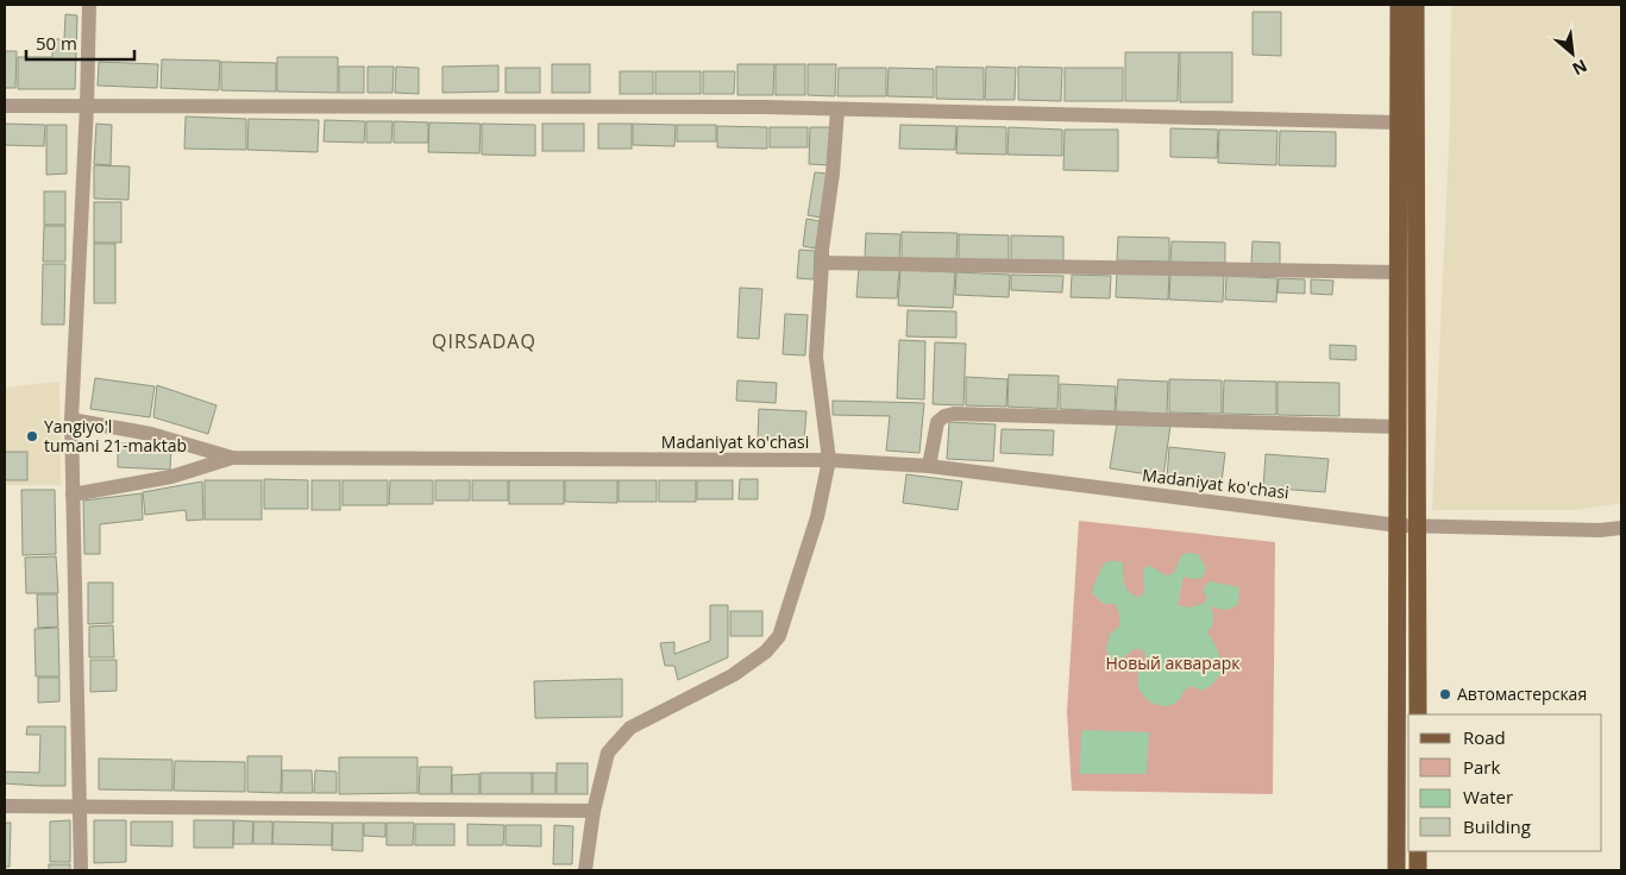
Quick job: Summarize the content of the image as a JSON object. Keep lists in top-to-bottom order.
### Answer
{
  "streets": {
    "street": ["Madaniyat ko'chasi"]
  },
  "districts": ["QIRSADAQ"],
  "parks": ["Новый акварарк"],
  "places": ["Yangiyo'l tumani 21-maktab", "Автомастерская"],
  "legend": [
    "Road",
    "Park",
    "Water",
    "Building"
  ],
  "scale_bar": "50 m",
  "north": "bottom right"
}
